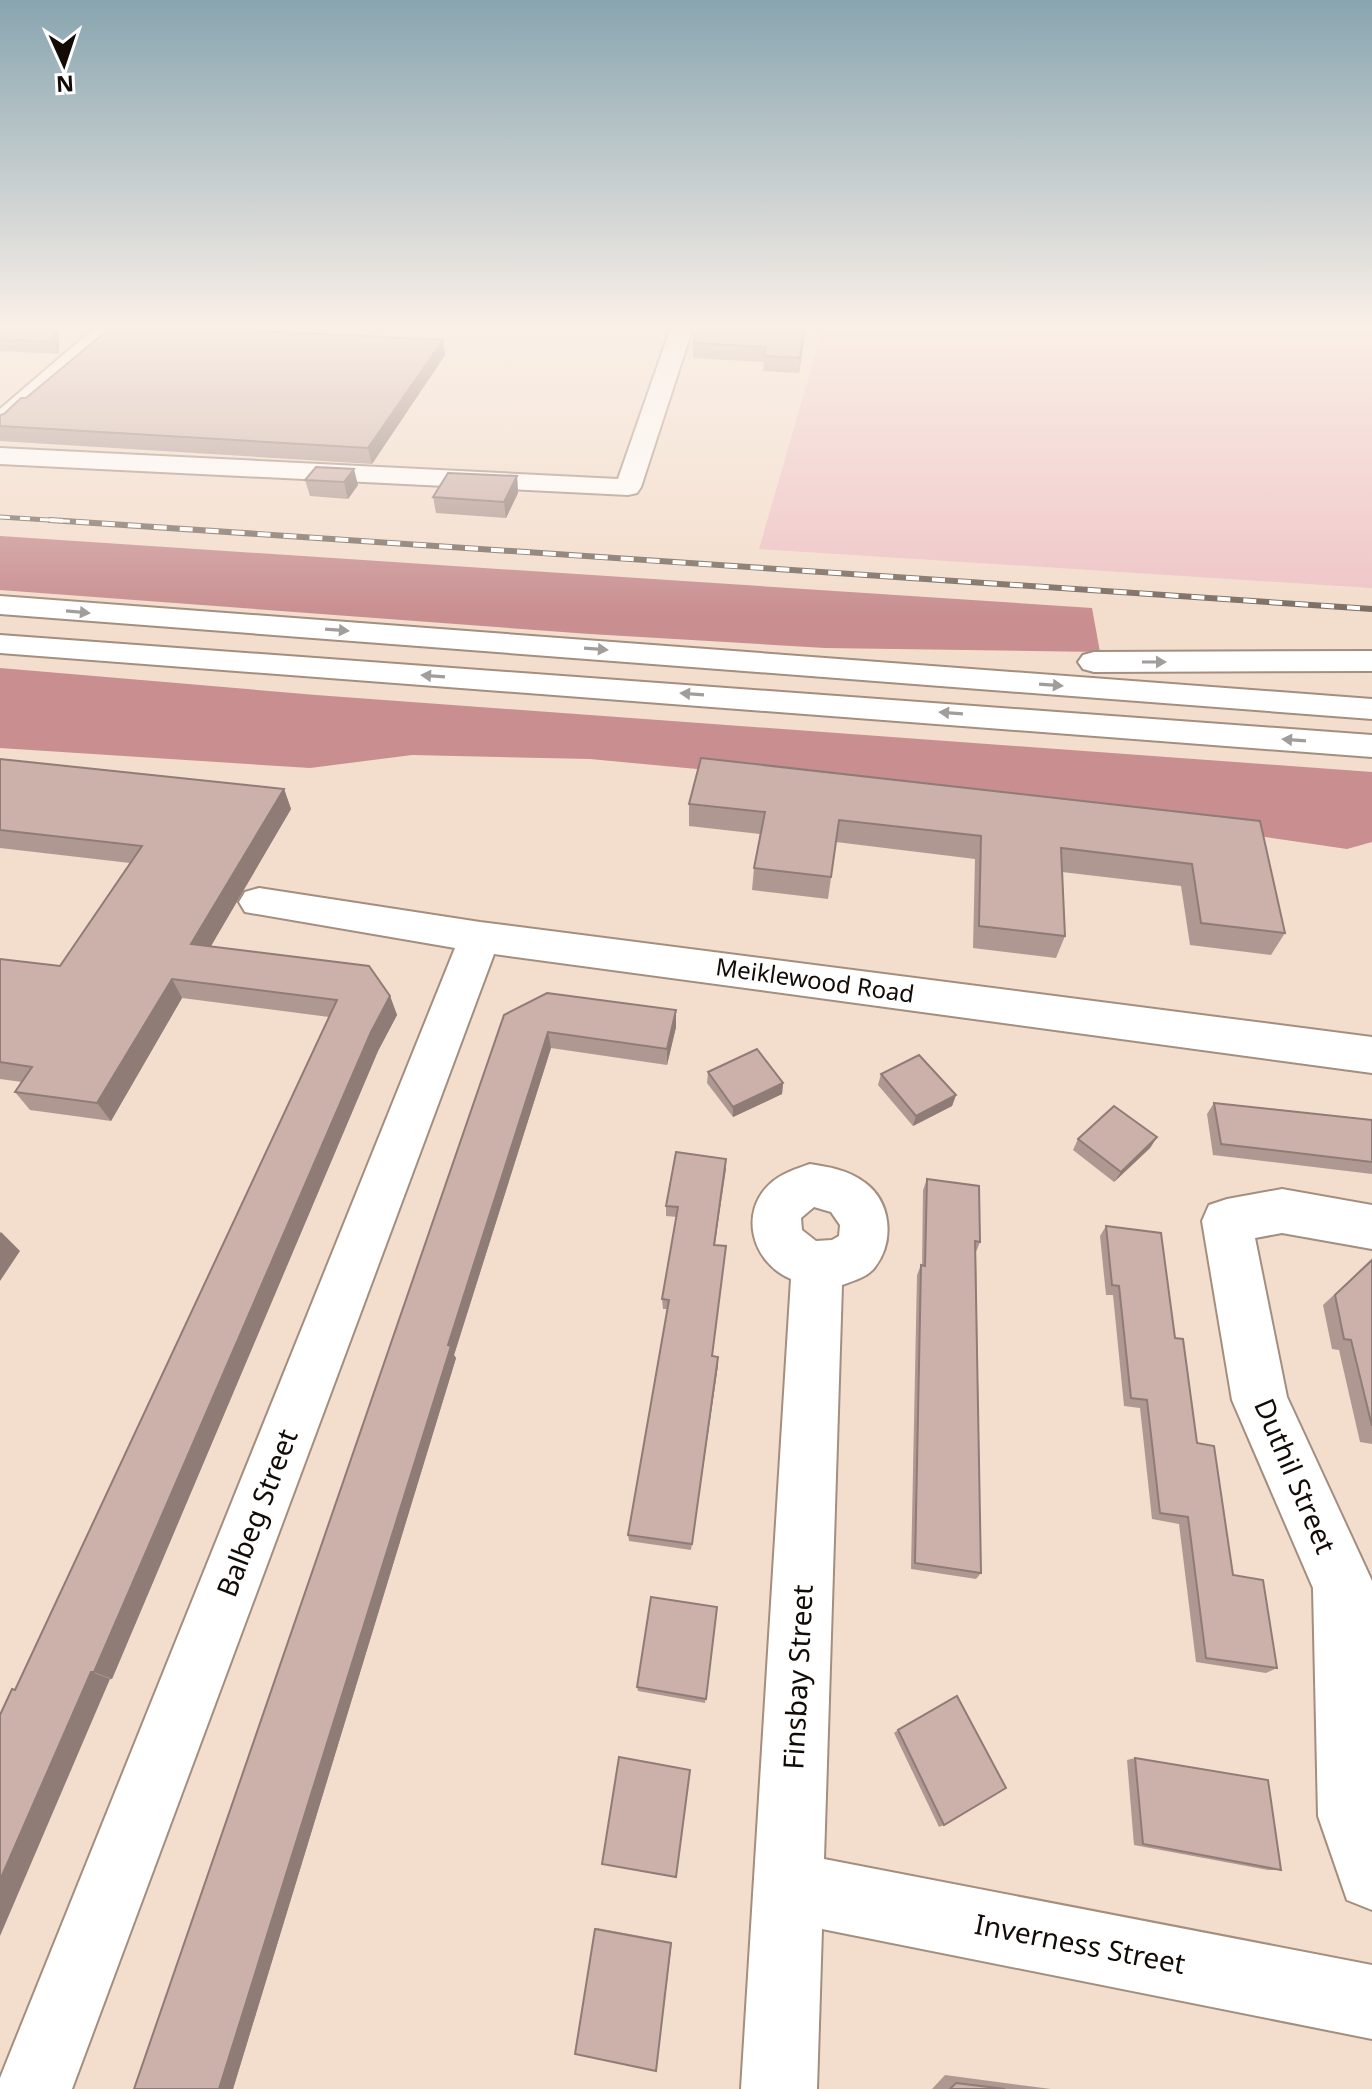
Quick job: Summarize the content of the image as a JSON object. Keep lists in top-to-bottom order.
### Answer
{
  "streets": {
    "main road": [
      "Meiklewood Road",
      "Duthil Street",
      "Balbeg Street",
      "Finsbay Street",
      "Inverness Street"
    ]
  },
  "crossings": [
    ["Meiklewood Road", "Balbeg Street"],
    ["Finsbay Street", "Inverness Street"]
  ],
  "north": "bottom"
}
